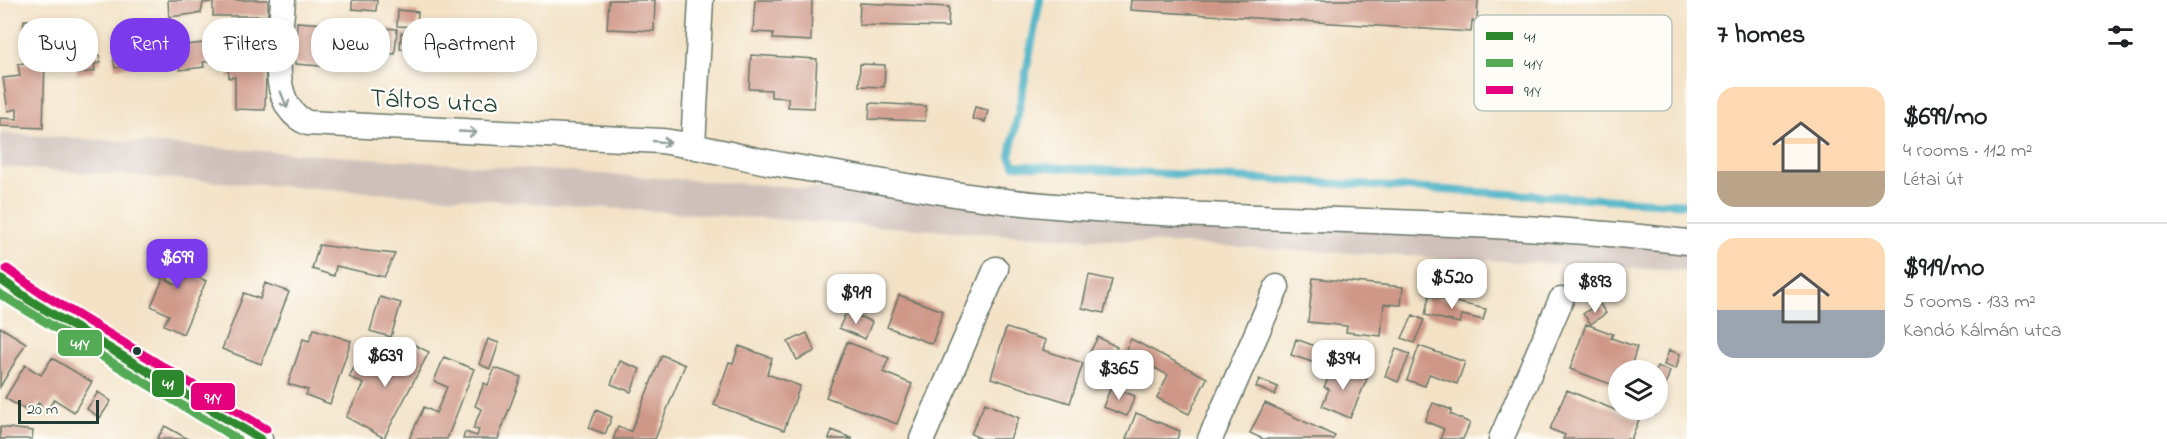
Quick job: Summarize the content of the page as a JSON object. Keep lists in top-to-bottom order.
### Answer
{
  "streets": {
    "street": ["Táltos utca"]
  },
  "lines": ["transit line 91Y", "transit line 41", "transit line 41Y"],
  "legend": ["41", "41Y", "91Y"],
  "scale_bar": "20 m",
  "page": {
    "heading": "7 homes",
    "chip": [
      "Buy",
      "Rent",
      "Filters",
      "New",
      "Apartment"
    ],
    "list": [
      {
        "name": "$699/mo",
        "note": "4 rooms · 112 m² · Létai út"
      },
      {
        "name": "$919/mo",
        "note": "5 rooms · 133 m² · Kandó Kálmán utca"
      }
    ],
    "price": [
      "$699",
      "$520",
      "$893",
      "$919",
      "$639",
      "$394",
      "$365"
    ],
    "scale": "20 m"
  }
}
